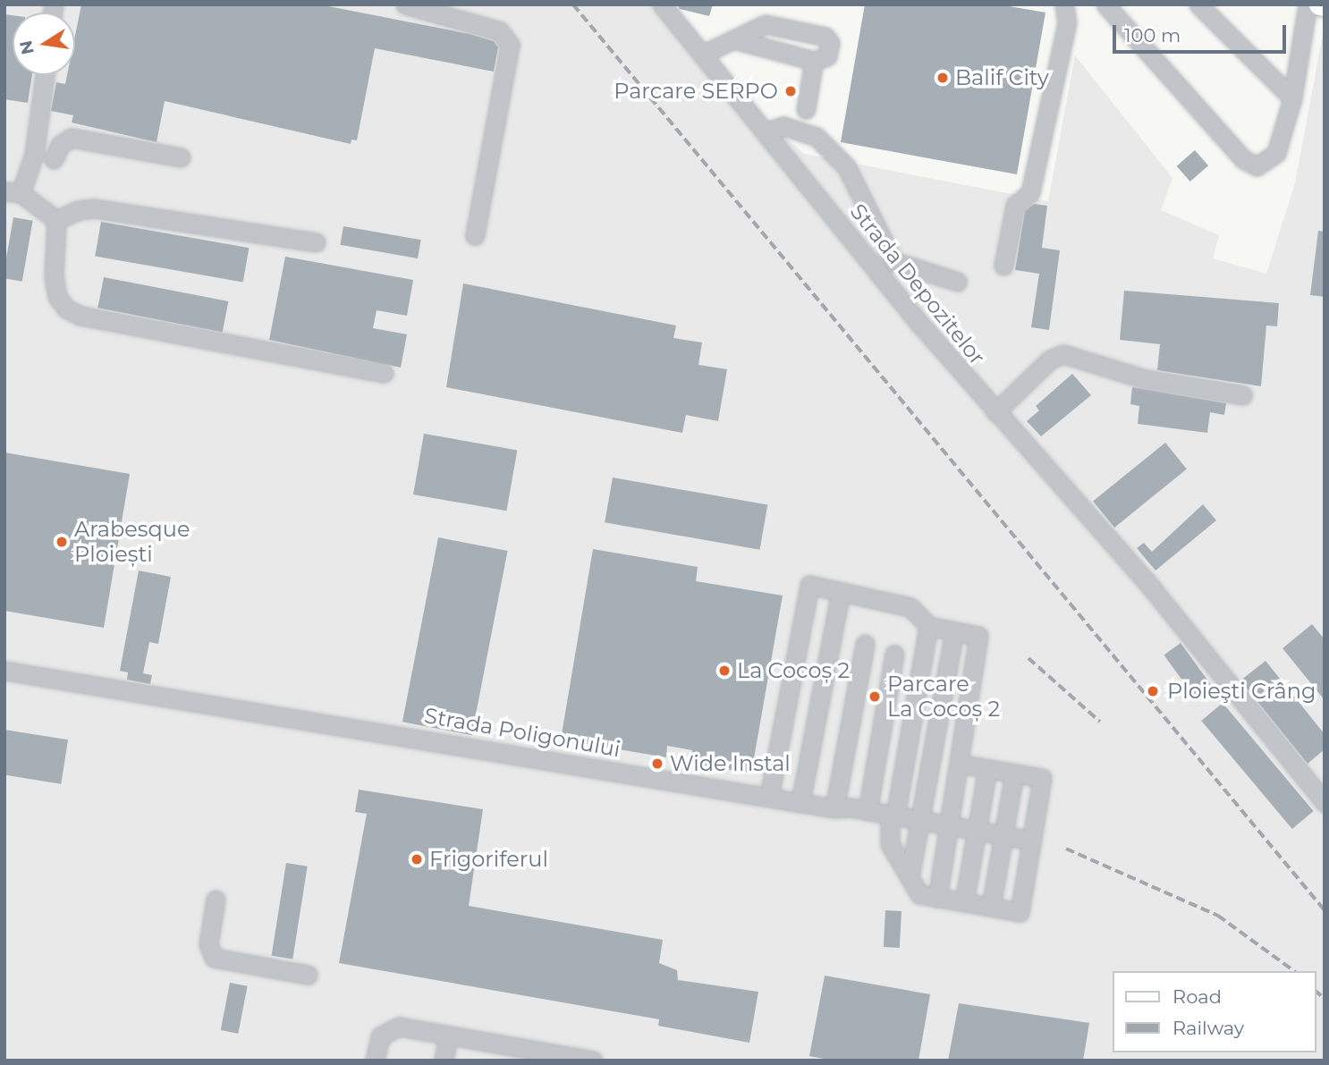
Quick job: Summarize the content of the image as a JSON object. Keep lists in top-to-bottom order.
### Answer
{
  "streets": {
    "street": ["Strada Depozitelor", "Strada Poligonului"]
  },
  "places": [
    "Balif City",
    "Parcare SERPO",
    "Arabesque Ploiești",
    "La Cocoș 2",
    "Ploieşti Crâng",
    "Parcare La Cocoș 2",
    "Wide Instal",
    "Frigoriferul"
  ],
  "legend": ["Road", "Railway"],
  "scale_bar": "100 m",
  "north": "left"
}
